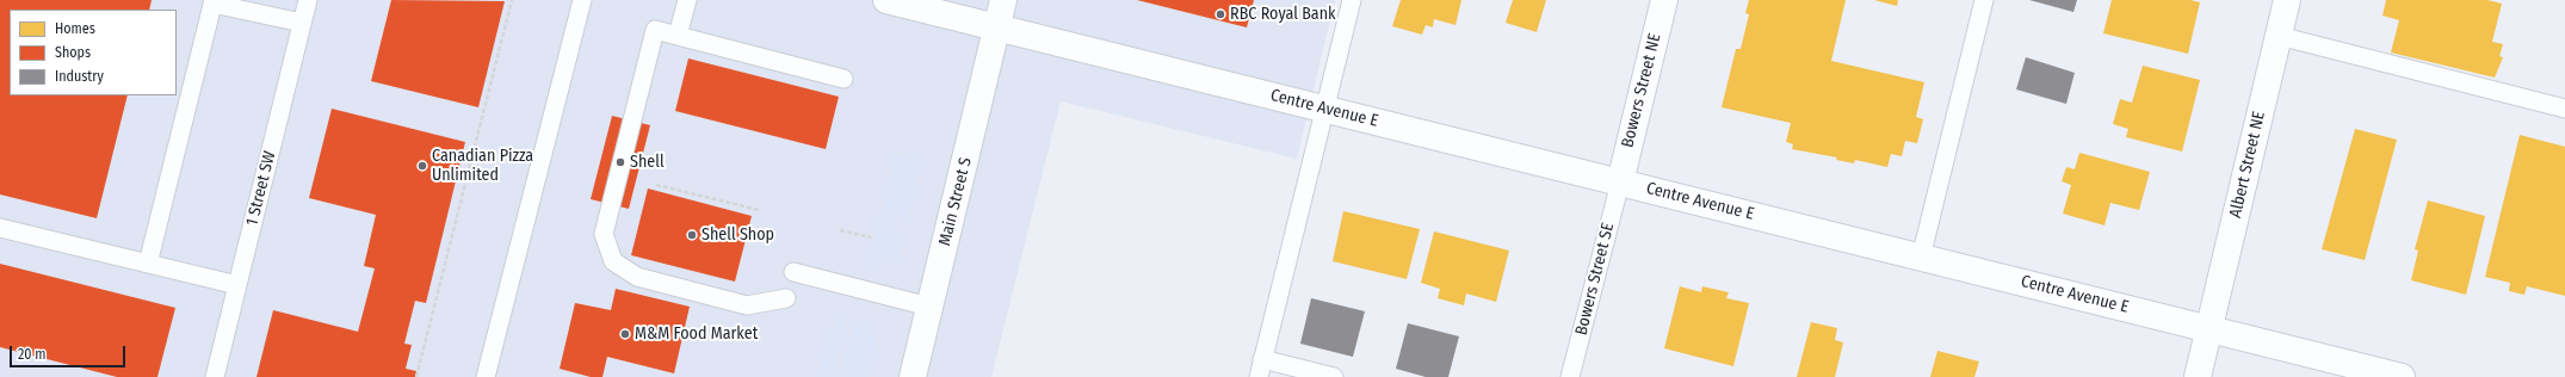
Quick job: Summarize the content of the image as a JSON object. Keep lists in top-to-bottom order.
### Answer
{
  "streets": {
    "street": [
      "Bowers Street NE",
      "Centre Avenue E",
      "Albert Street NE",
      "Main Street S"
    ],
    "lane": ["1 Street SW", "Bowers Street SE"]
  },
  "crossings": [
    ["Bowers Street NE", "Centre Avenue E"],
    ["Bowers Street NE", "Bowers Street SE"],
    ["Centre Avenue E", "Albert Street NE"],
    ["Centre Avenue E", "Main Street S"],
    ["Centre Avenue E", "Bowers Street SE"]
  ],
  "places": [
    "RBC Royal Bank",
    "Shell",
    "Canadian Pizza Unlimited",
    "Shell Shop",
    "M&M Food Market"
  ],
  "legend": ["Homes", "Shops", "Industry"],
  "scale_bar": "20 m"
}
